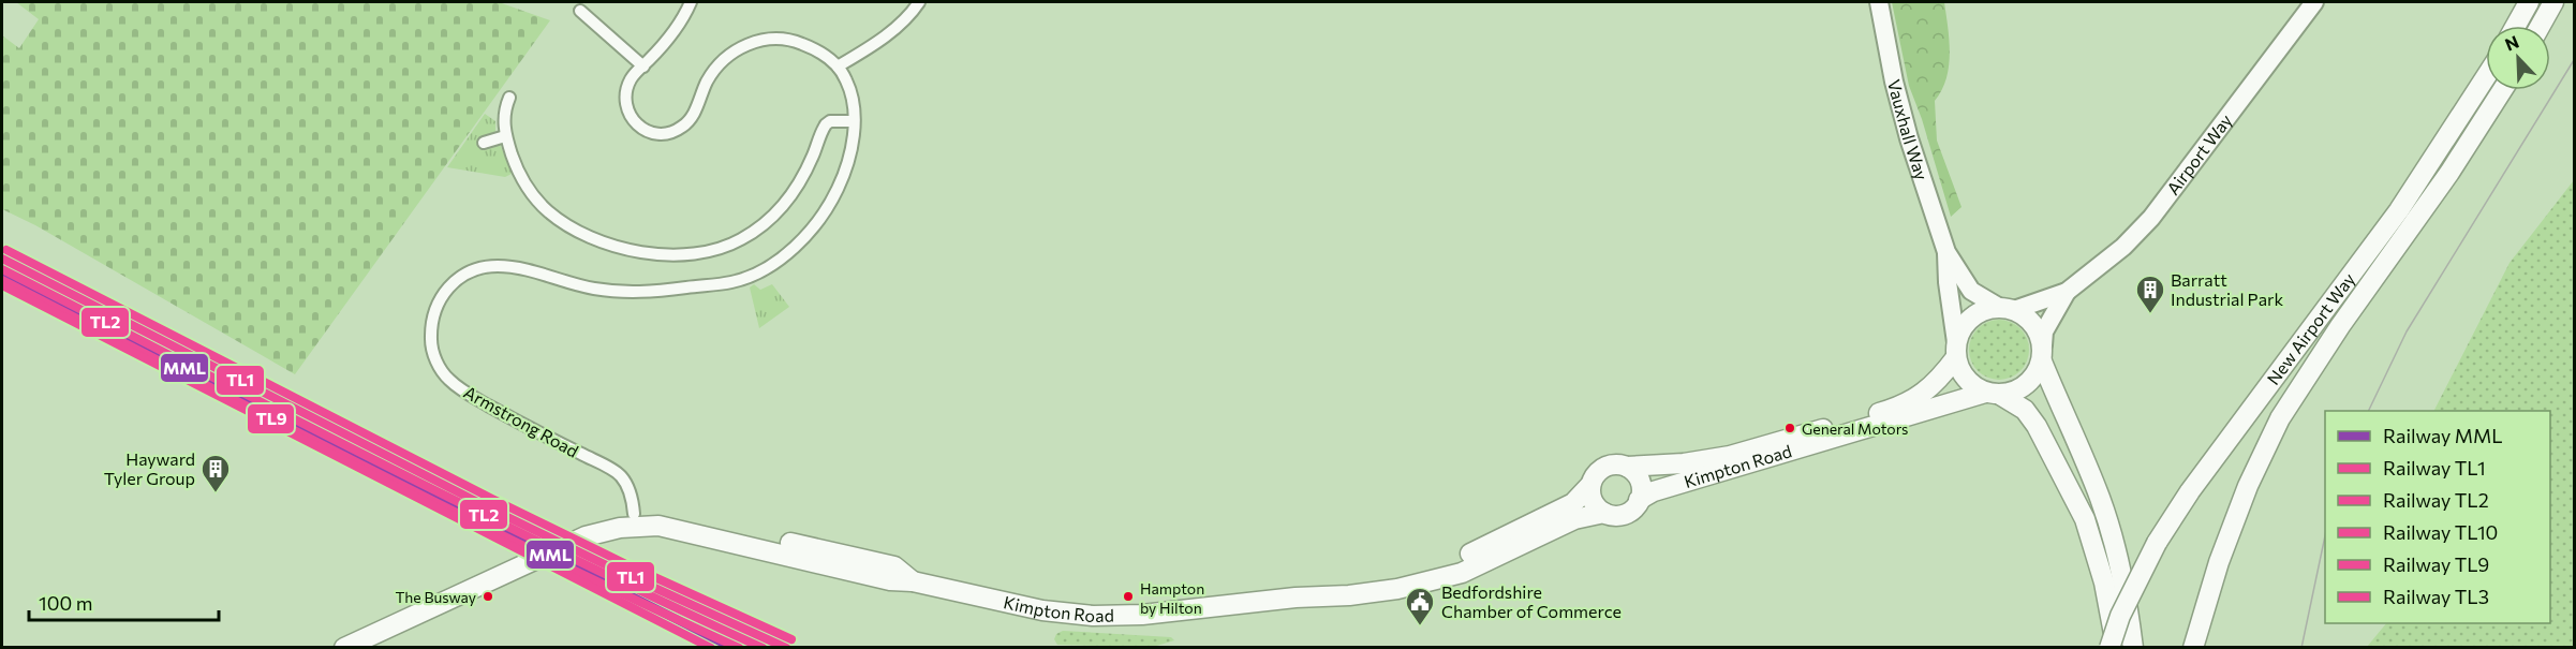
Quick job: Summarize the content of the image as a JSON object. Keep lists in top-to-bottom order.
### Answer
{
  "streets": {
    "highway": ["New Airport Way", "Kimpton Road"],
    "main road": ["Vauxhall Way", "Airport Way"],
    "street": ["Armstrong Road"]
  },
  "crossings": [
    ["Vauxhall Way", "Airport Way"],
    ["Vauxhall Way", "Kimpton Road"],
    ["Airport Way", "Kimpton Road"],
    ["Armstrong Road", "Kimpton Road"]
  ],
  "places": {
    "building": ["Barratt Industrial Park", "Hayward Tyler Group"],
    "other": ["General Motors", "The Busway", "Hampton by Hilton"],
    "public building": ["Bedfordshire Chamber of Commerce"]
  },
  "lines": [
    "rail line TL10",
    "rail line TL1",
    "rail line TL2",
    "rail line MML",
    "rail line TL9",
    "rail line TL3"
  ],
  "legend": [
    "Railway MML",
    "Railway TL1",
    "Railway TL2",
    "Railway TL10",
    "Railway TL9",
    "Railway TL3"
  ],
  "scale_bar": "100 m",
  "north": "top left"
}
